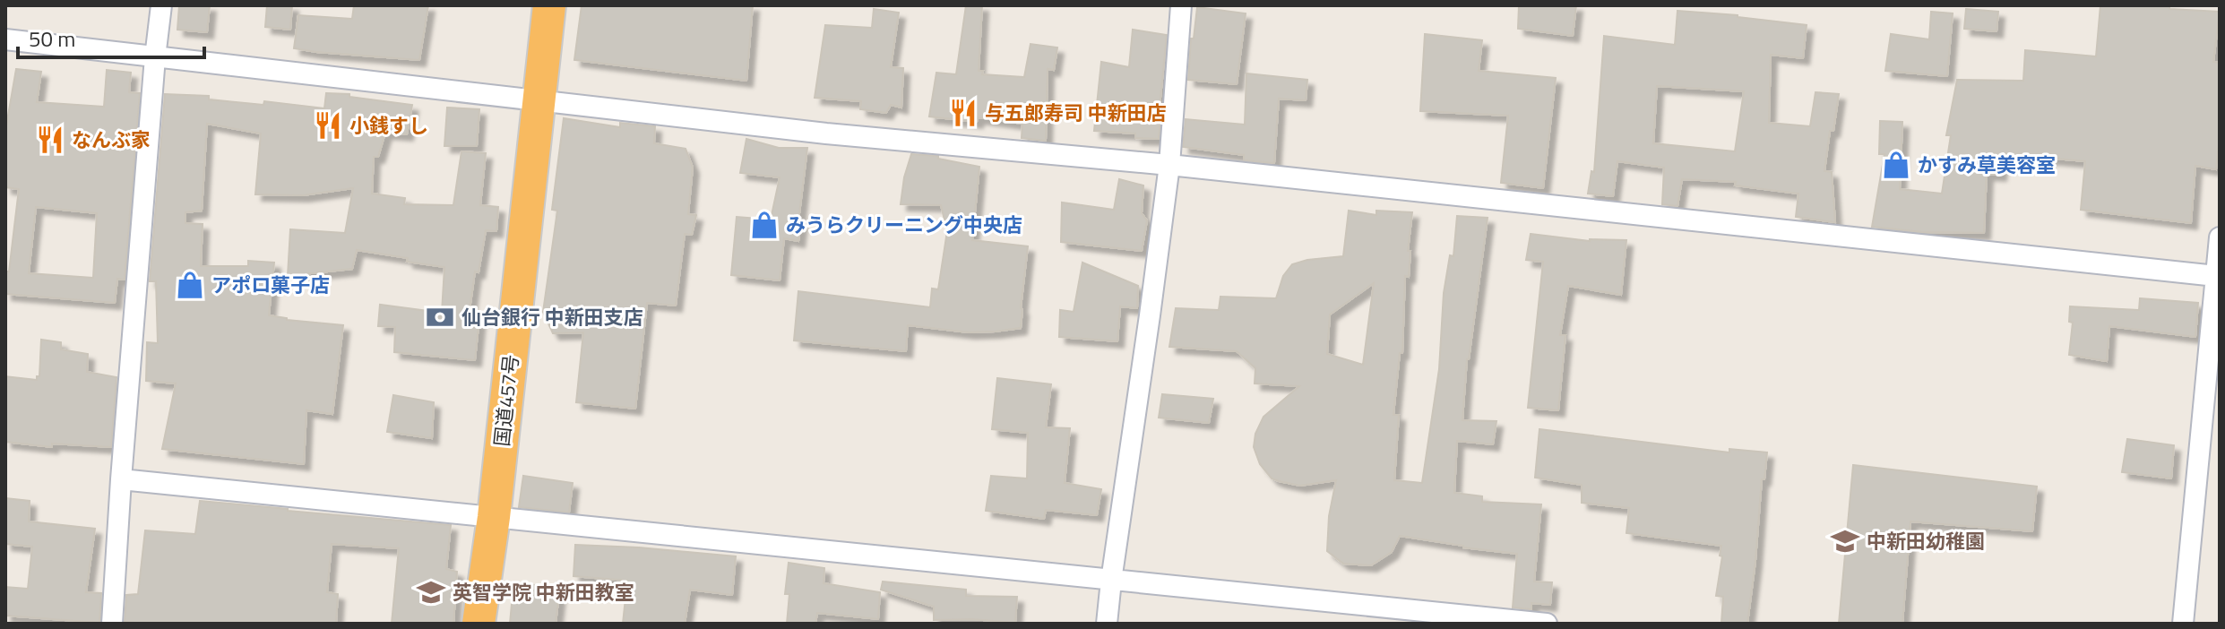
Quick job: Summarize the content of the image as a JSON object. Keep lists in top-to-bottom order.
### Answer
{
  "streets": {
    "highway": ["国道457号"]
  },
  "places": {
    "restaurant": ["与五郎寿司 中新田店", "小銭すし", "なんぶ家"],
    "shop": ["かすみ草美容室", "みうらクリーニング中央店", "アポロ菓子店"],
    "bank": ["仙台銀行 中新田支店"],
    "school or university": ["中新田幼稚園", "英智学院 中新田教室"]
  },
  "scale_bar": "50 m"
}
